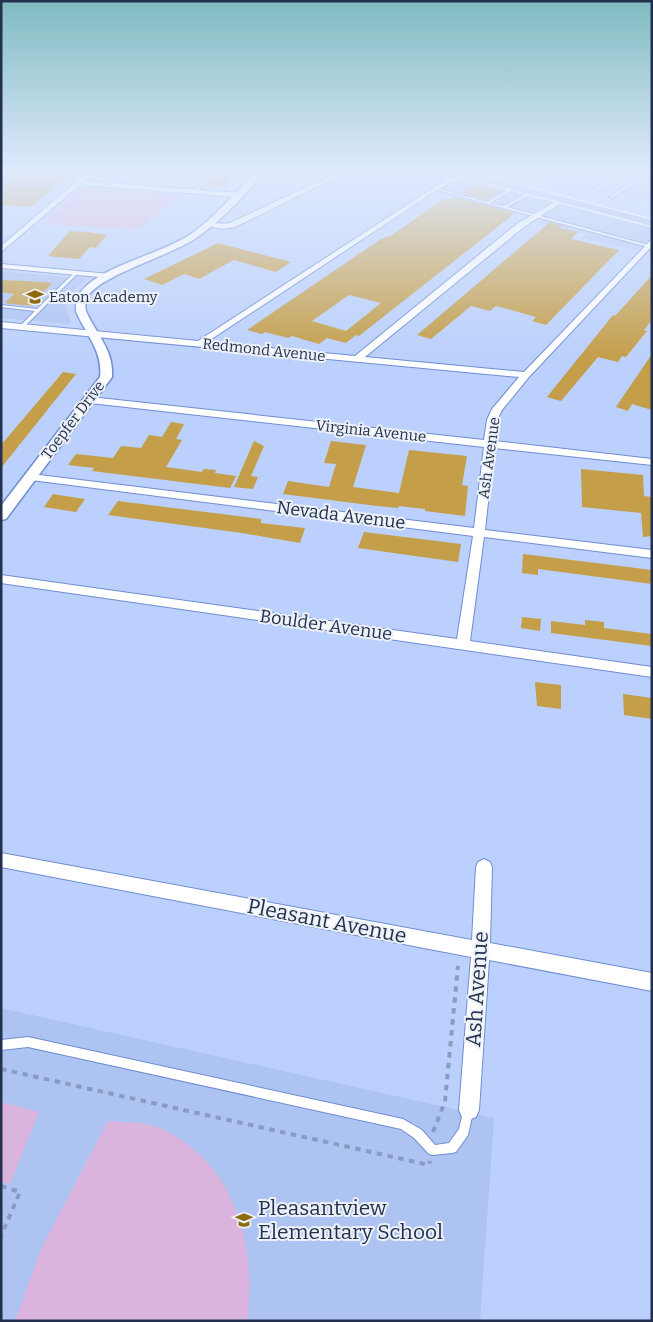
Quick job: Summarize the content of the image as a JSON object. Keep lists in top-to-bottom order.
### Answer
{
  "streets": {
    "street": [
      "Redmond Avenue",
      "Toepfer Drive",
      "Virginia Avenue",
      "Ash Avenue",
      "Nevada Avenue",
      "Boulder Avenue",
      "Pleasant Avenue"
    ]
  },
  "crossings": [
    ["Redmond Avenue", "Toepfer Drive"],
    ["Redmond Avenue", "Ash Avenue"],
    ["Toepfer Drive", "Virginia Avenue"],
    ["Toepfer Drive", "Nevada Avenue"],
    ["Virginia Avenue", "Ash Avenue"],
    ["Ash Avenue", "Nevada Avenue"],
    ["Ash Avenue", "Boulder Avenue"],
    ["Ash Avenue", "Pleasant Avenue"]
  ],
  "places": {
    "school or university": ["Eaton Academy", "Pleasantview Elementary School"]
  }
}
